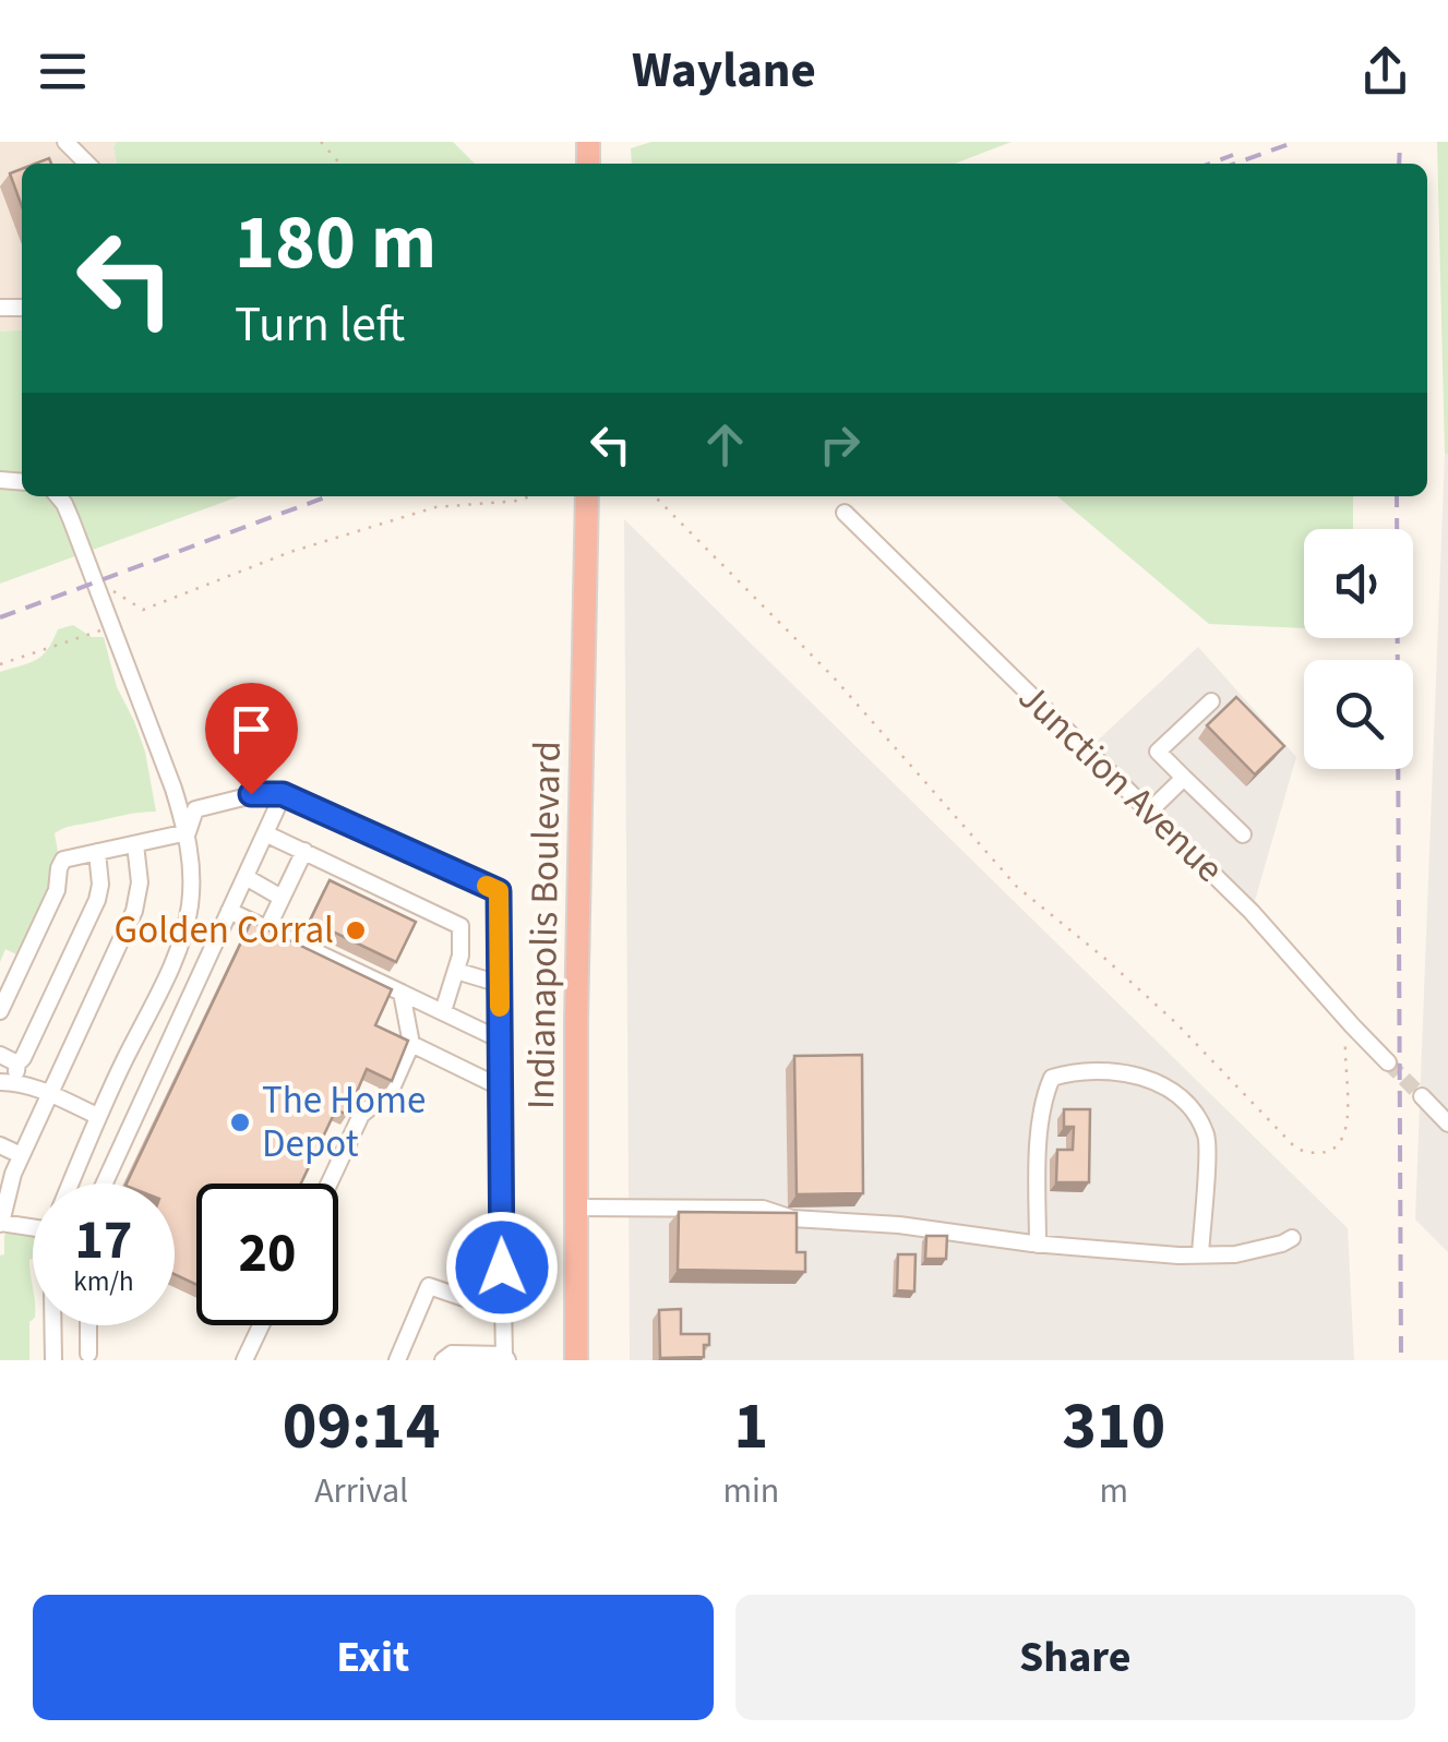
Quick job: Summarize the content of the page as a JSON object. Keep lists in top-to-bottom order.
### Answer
{
  "streets": {
    "highway": ["Indianapolis Boulevard"],
    "street": ["Junction Avenue"]
  },
  "places": ["Golden Corral", "The Home Depot"],
  "page": {
    "header": "Waylane",
    "turn": ["180 m", "Turn left"],
    "speed": "17 km/h",
    "limit": "20",
    "eta": [
      "09:14",
      "Arrival",
      "1",
      "min",
      "310",
      "m"
    ],
    "buttons": ["Exit", "Share"]
  }
}
